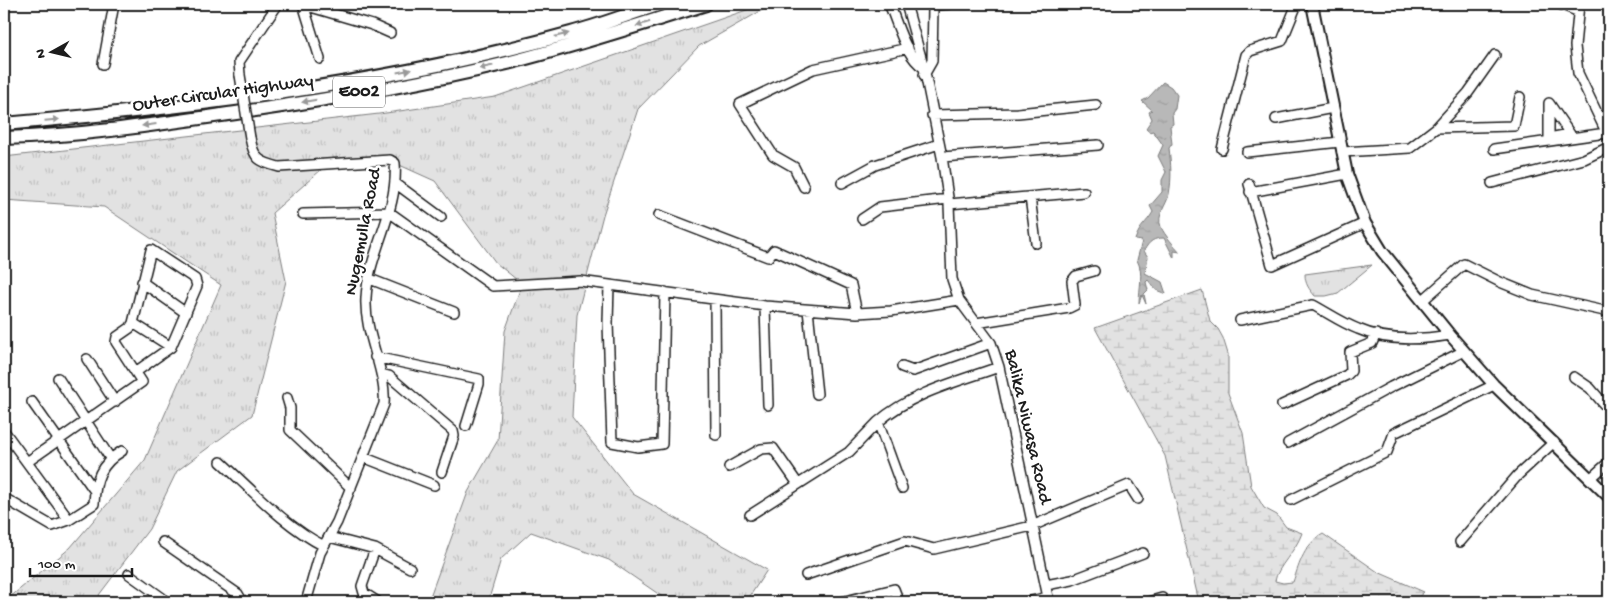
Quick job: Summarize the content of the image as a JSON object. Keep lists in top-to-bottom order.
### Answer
{
  "streets": {
    "highway": ["E002", "Outer Circular Highway"],
    "street": ["Nugemulla Road", "Balika Niwasa Road"]
  },
  "scale_bar": "100 m",
  "north": "left"
}
